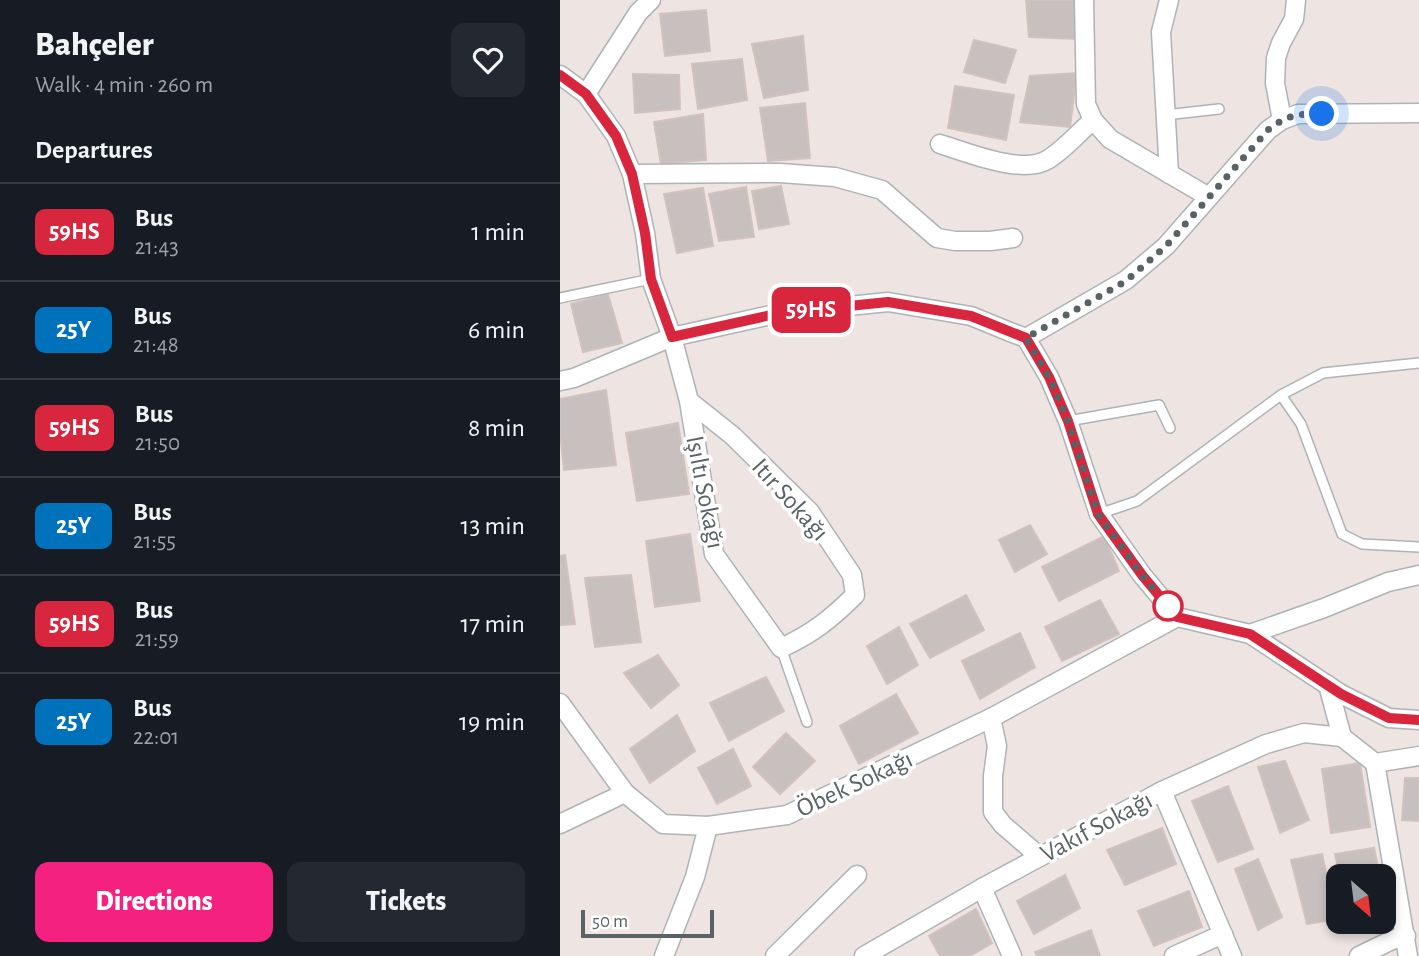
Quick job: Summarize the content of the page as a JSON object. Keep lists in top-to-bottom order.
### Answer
{
  "streets": {
    "street": [
      "Işıltı Sokağı",
      "Itır Sokağı",
      "Öbek Sokağı",
      "Vakıf Sokağı"
    ]
  },
  "crossings": [
    ["Işıltı Sokağı", "Itır Sokağı"]
  ],
  "lines": ["bus line 59HS"],
  "scale_bar": "50 m",
  "north": "bottom right",
  "page": {
    "heading": [
      ["Bahçeler", "Walk · 4 min · 260 m"],
      "Departures"
    ],
    "on_map": "59HS",
    "list": [
      {
        "mark": "59HS",
        "name": "Bus",
        "note": "21:43",
        "value": "1 min"
      },
      {
        "mark": "25Y",
        "name": "Bus",
        "note": "21:48",
        "value": "6 min"
      },
      {
        "mark": "59HS",
        "name": "Bus",
        "note": "21:50",
        "value": "8 min"
      },
      {
        "mark": "25Y",
        "name": "Bus",
        "note": "21:55",
        "value": "13 min"
      },
      {
        "mark": "59HS",
        "name": "Bus",
        "note": "21:59",
        "value": "17 min"
      },
      {
        "mark": "25Y",
        "name": "Bus",
        "note": "22:01",
        "value": "19 min"
      }
    ],
    "buttons": ["Directions", "Tickets"],
    "scale": "50 m"
  }
}
